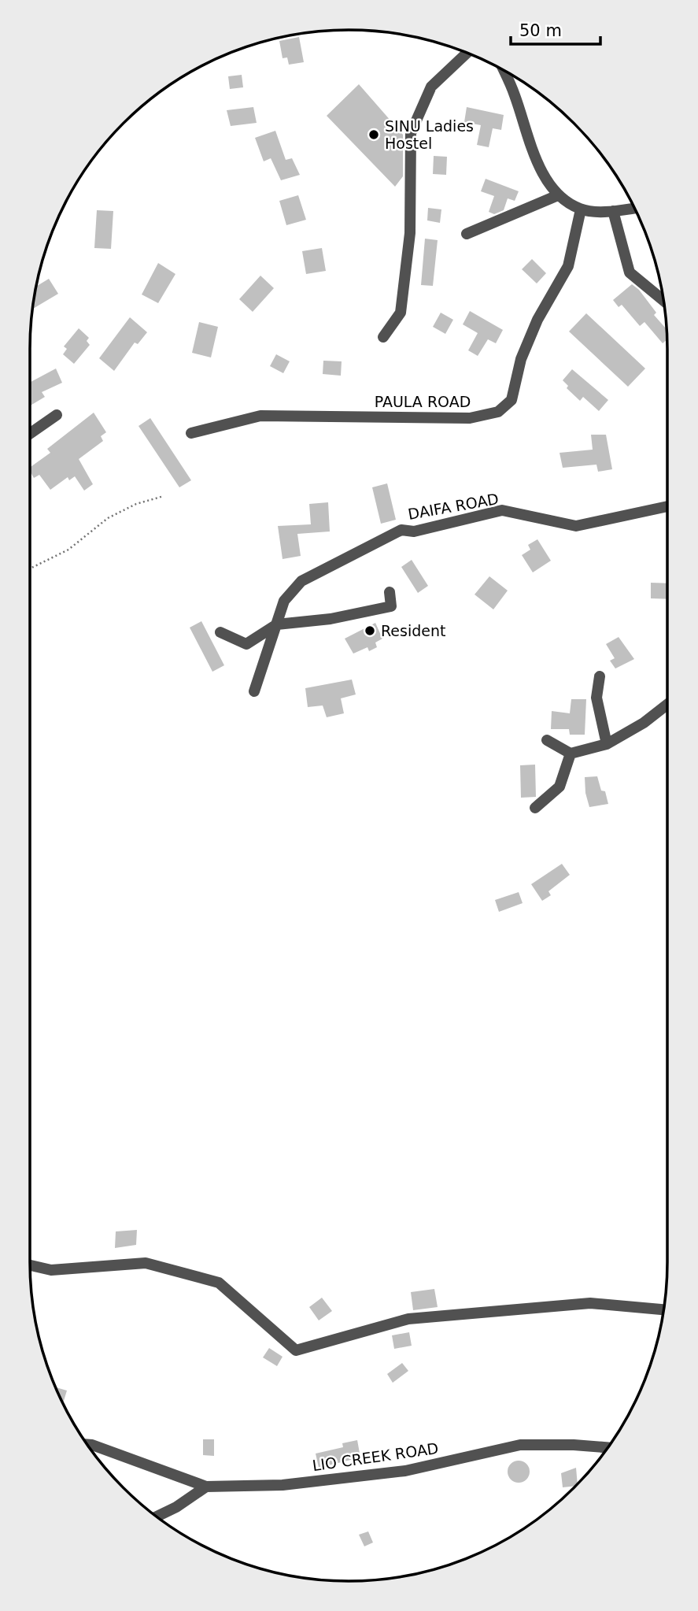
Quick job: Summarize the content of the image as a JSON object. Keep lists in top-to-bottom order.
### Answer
{
  "streets": {
    "street": ["PAULA ROAD", "DAIFA ROAD", "LIO CREEK ROAD"]
  },
  "places": ["SINU Ladies Hostel", "Resident"],
  "scale_bar": "50 m"
}
